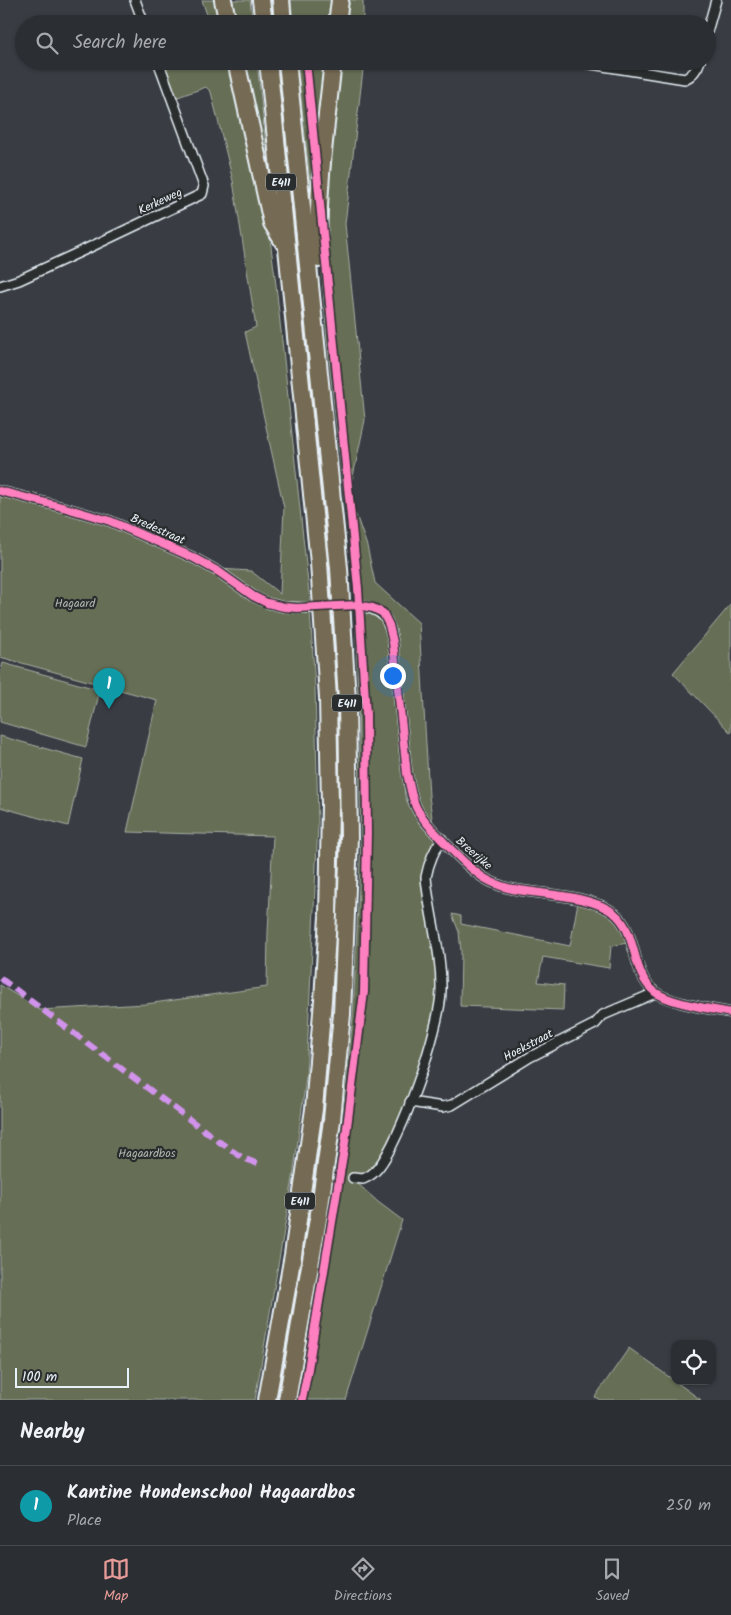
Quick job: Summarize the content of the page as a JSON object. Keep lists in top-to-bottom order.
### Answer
{
  "streets": {
    "highway": ["E411"],
    "street": [
      "Kerkeweg",
      "Bredestraat",
      "Breerijke",
      "Hoekstraat"
    ]
  },
  "crossings": [
    ["Breerijke", "Hoekstraat"]
  ],
  "parks": ["Hagaard", "Hagaardbos"],
  "scale_bar": "100 m",
  "page": {
    "search": "Search here",
    "pins": "1",
    "scale": "100 m",
    "heading": "Nearby",
    "list": [
      {
        "mark": "1",
        "name": "Kantine Hondenschool Hagaardbos",
        "note": "Place",
        "value": "250 m"
      }
    ],
    "nav": ["Map", "Directions", "Saved"]
  }
}
